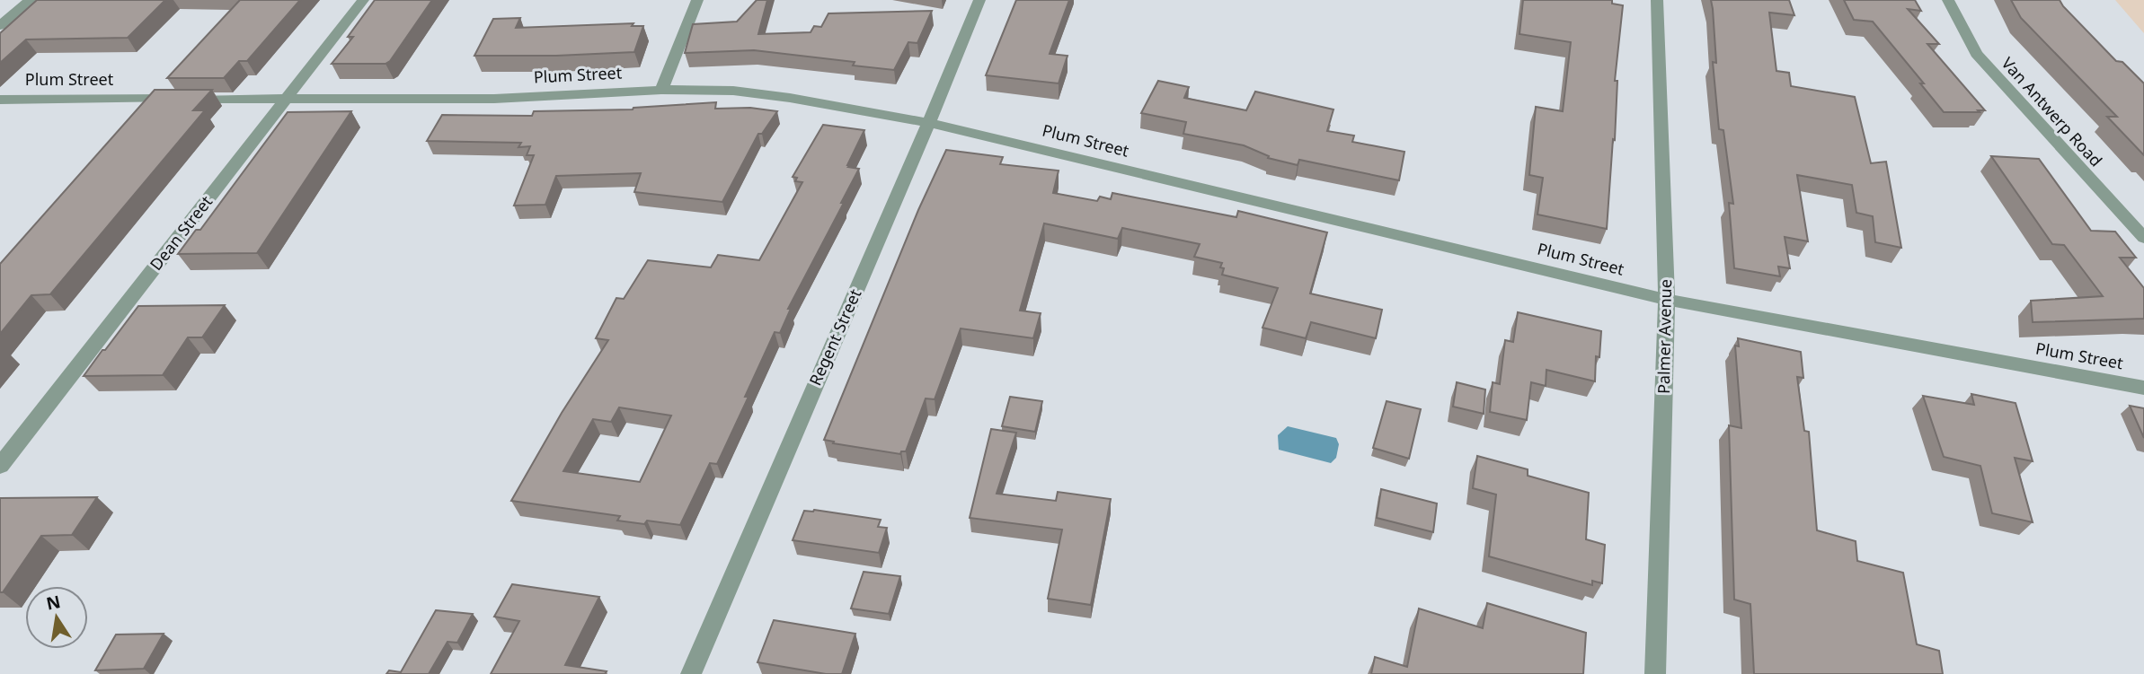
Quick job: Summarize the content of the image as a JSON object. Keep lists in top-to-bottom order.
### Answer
{
  "streets": {
    "street": [
      "Plum Street",
      "Van Antwerp Road",
      "Dean Street",
      "Palmer Avenue",
      "Regent Street"
    ]
  },
  "crossings": [
    ["Plum Street", "Dean Street"],
    ["Plum Street", "Palmer Avenue"],
    ["Plum Street", "Regent Street"]
  ],
  "north": "top"
}
